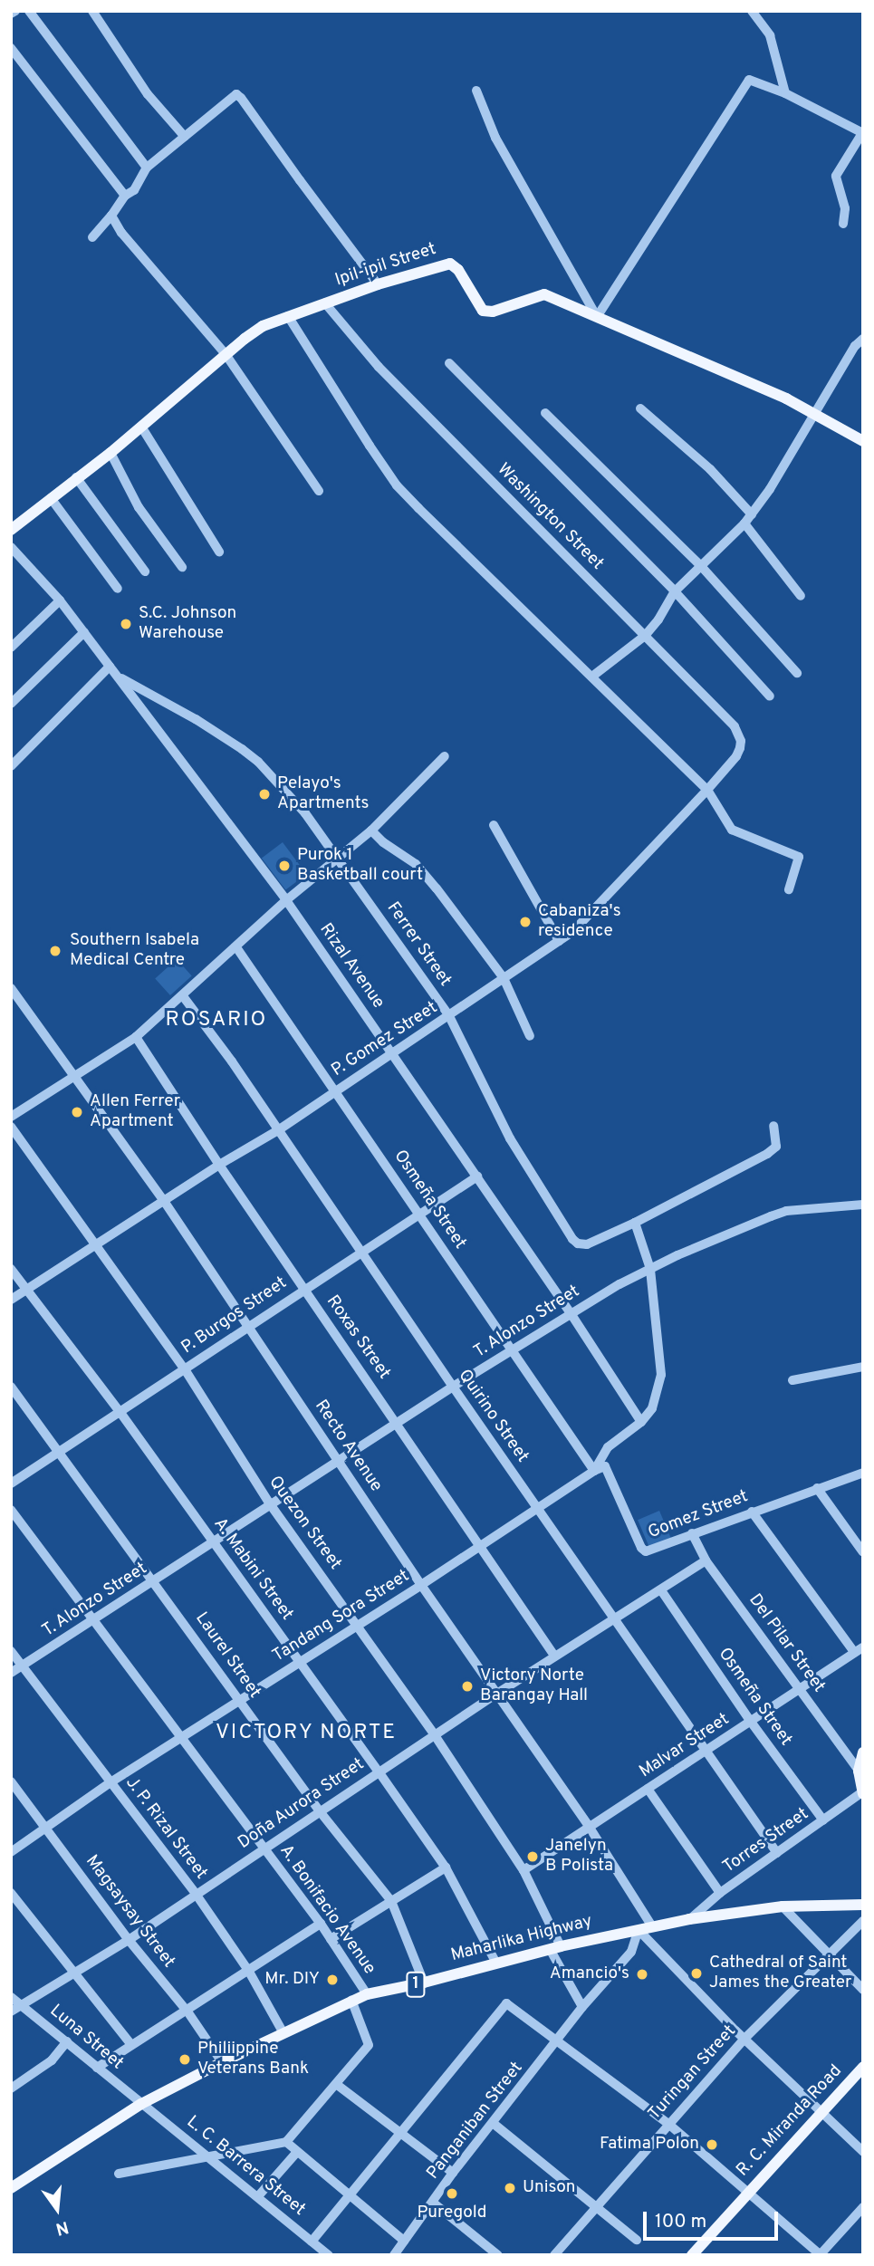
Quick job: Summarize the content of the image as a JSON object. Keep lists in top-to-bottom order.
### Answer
{
  "streets": {
    "main road": [
      "Ipil-ipil Street",
      "Maharlika Highway",
      "1",
      "R. C. Miranda Road"
    ],
    "street": [
      "Washington Street",
      "Ferrer Street",
      "Rizal Avenue",
      "P. Gomez Street",
      "Osmeña Street",
      "P. Burgos Street",
      "T. Alonzo Street",
      "Roxas Street",
      "Quirino Street",
      "Recto Avenue",
      "Gomez Street",
      "Quezon Street",
      "A. Mabini Street",
      "Tandang Sora Street",
      "Del Pilar Street",
      "Laurel Street",
      "Malvar Street",
      "Doña Aurora Street",
      "J. P. Rizal Street",
      "Torres Street",
      "A. Bonifacio Avenue",
      "Magsaysay Street",
      "Luna Street",
      "Turingan Street",
      "Panganiban Street",
      "L. C. Barrera Street"
    ]
  },
  "crossings": [
    ["Ipil-ipil Street", "Washington Street"],
    ["Washington Street", "P. Gomez Street"],
    ["Ferrer Street", "Rizal Avenue"],
    ["Ferrer Street", "P. Gomez Street"],
    ["Rizal Avenue", "P. Gomez Street"],
    ["Rizal Avenue", "P. Burgos Street"],
    ["Rizal Avenue", "T. Alonzo Street"],
    ["P. Gomez Street", "Osmeña Street"],
    ["P. Gomez Street", "Roxas Street"],
    ["P. Gomez Street", "Quirino Street"],
    ["P. Gomez Street", "Recto Avenue"],
    ["P. Gomez Street", "Quezon Street"],
    ["P. Gomez Street", "A. Mabini Street"],
    ["Osmeña Street", "P. Burgos Street"],
    ["Osmeña Street", "T. Alonzo Street"],
    ["Osmeña Street", "Gomez Street"],
    ["Osmeña Street", "Tandang Sora Street"],
    ["Osmeña Street", "Malvar Street"],
    ["Osmeña Street", "Doña Aurora Street"],
    ["Osmeña Street", "Torres Street"],
    ["P. Burgos Street", "Roxas Street"],
    ["P. Burgos Street", "Quirino Street"],
    ["P. Burgos Street", "Recto Avenue"],
    ["P. Burgos Street", "Quezon Street"],
    ["P. Burgos Street", "A. Mabini Street"],
    ["P. Burgos Street", "Laurel Street"],
    ["T. Alonzo Street", "Roxas Street"],
    ["T. Alonzo Street", "Quirino Street"],
    ["T. Alonzo Street", "Recto Avenue"],
    ["T. Alonzo Street", "Quezon Street"],
    ["T. Alonzo Street", "A. Mabini Street"],
    ["T. Alonzo Street", "Laurel Street"],
    ["T. Alonzo Street", "J. P. Rizal Street"],
    ["T. Alonzo Street", "A. Bonifacio Avenue"],
    ["Roxas Street", "Tandang Sora Street"],
    ["Roxas Street", "Doña Aurora Street"],
    ["Quirino Street", "Tandang Sora Street"],
    ["Quirino Street", "Malvar Street"],
    ["Quirino Street", "Doña Aurora Street"],
    ["Quirino Street", "Torres Street"],
    ["Recto Avenue", "Tandang Sora Street"],
    ["Recto Avenue", "Malvar Street"],
    ["Recto Avenue", "Doña Aurora Street"],
    ["Recto Avenue", "Maharlika Highway"],
    ["Gomez Street", "Tandang Sora Street"],
    ["Gomez Street", "Del Pilar Street"],
    ["Quezon Street", "Tandang Sora Street"],
    ["Quezon Street", "Malvar Street"],
    ["Quezon Street", "Doña Aurora Street"],
    ["Quezon Street", "Maharlika Highway"],
    ["A. Mabini Street", "Tandang Sora Street"],
    ["A. Mabini Street", "Doña Aurora Street"],
    ["A. Mabini Street", "Maharlika Highway"],
    ["Tandang Sora Street", "Laurel Street"],
    ["Tandang Sora Street", "J. P. Rizal Street"],
    ["Tandang Sora Street", "A. Bonifacio Avenue"],
    ["Tandang Sora Street", "Magsaysay Street"],
    ["Del Pilar Street", "Malvar Street"],
    ["Del Pilar Street", "Doña Aurora Street"],
    ["Laurel Street", "Doña Aurora Street"],
    ["Laurel Street", "Maharlika Highway"],
    ["Doña Aurora Street", "J. P. Rizal Street"],
    ["Doña Aurora Street", "A. Bonifacio Avenue"],
    ["Doña Aurora Street", "Magsaysay Street"],
    ["Doña Aurora Street", "Luna Street"],
    ["J. P. Rizal Street", "Maharlika Highway"],
    ["Torres Street", "Maharlika Highway"],
    ["A. Bonifacio Avenue", "Maharlika Highway"],
    ["Magsaysay Street", "Maharlika Highway"],
    ["Maharlika Highway", "Luna Street"],
    ["Maharlika Highway", "Panganiban Street"],
    ["Maharlika Highway", "L. C. Barrera Street"],
    ["Luna Street", "L. C. Barrera Street"]
  ],
  "districts": ["ROSARIO", "VICTORY NORTE"],
  "places": [
    "S.C. Johnson Warehouse",
    "Pelayo's Apartments",
    "Purok 1 Basketball court",
    "Cabaniza's residence",
    "Southern Isabela Medical Centre",
    "Allen Ferrer Apartment",
    "Victory Norte Barangay Hall",
    "Janelyn B Polista",
    "Cathedral of Saint James the Greater",
    "Amancio's",
    "Mr. DIY",
    "Philiippine Veterans Bank",
    "Fatima Polon",
    "Unison",
    "Puregold"
  ],
  "scale_bar": "100 m",
  "north": "bottom"
}
